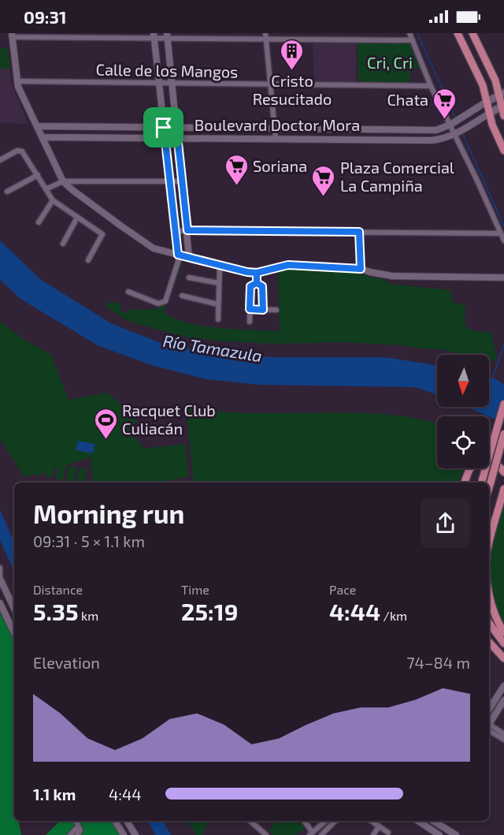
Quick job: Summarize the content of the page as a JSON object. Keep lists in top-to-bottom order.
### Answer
{
  "streets": {
    "main road": ["Boulevard Doctor Mora"],
    "street": ["Calle de los Mangos"]
  },
  "water": ["Río Tamazula"],
  "parks": ["Cri, Cri"],
  "places": {
    "building": ["Cristo Resucitado"],
    "supermarket": ["Chata", "Soriana", "Plaza Comercial La Campiña"],
    "sports": ["Racquet Club Culiacán"]
  },
  "north": "bottom",
  "page": {
    "status": "09:31",
    "heading": ["Morning run", "09:31 · 5 × 1.1 km"],
    "stats": [
      ["Distance", "5.35 km"],
      ["Time", "25:19"],
      ["Pace", "4:44 /km"]
    ],
    "chart": ["Elevation", "74–84 m"],
    "list": [
      {
        "name": "1.1 km",
        "note": "4:44"
      }
    ]
  }
}
